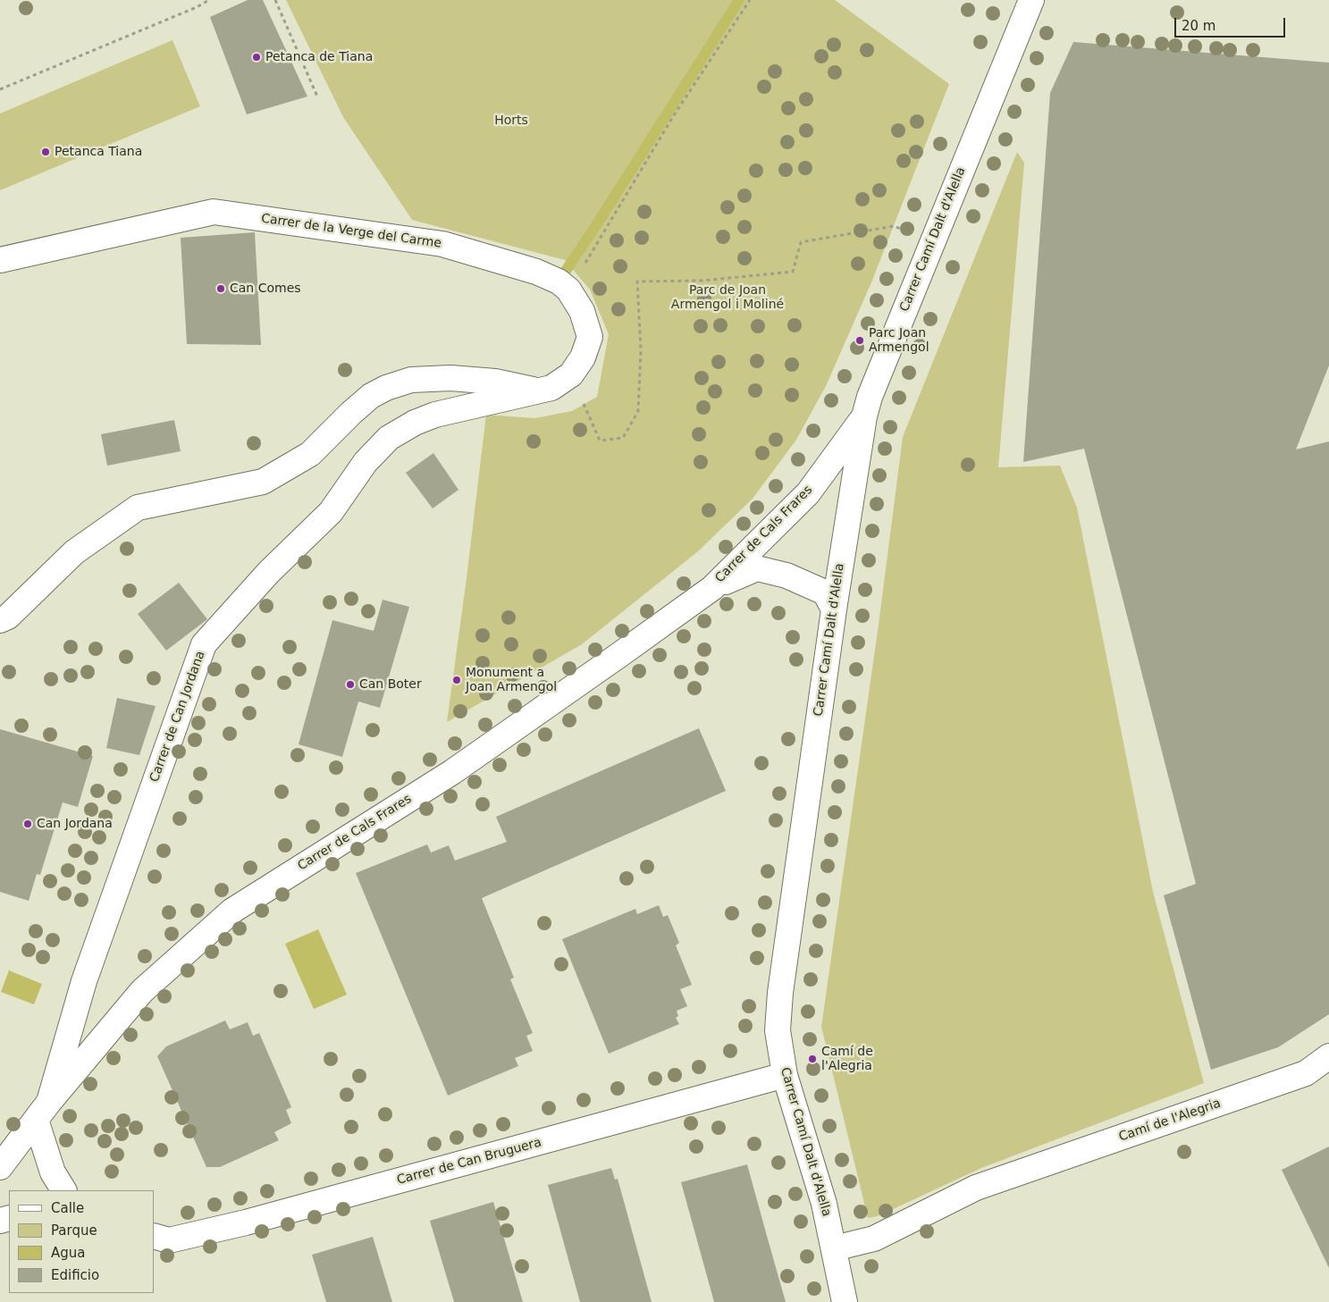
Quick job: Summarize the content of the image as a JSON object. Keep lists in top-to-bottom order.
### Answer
{
  "streets": {
    "street": [
      "Carrer de la Verge del Carme",
      "Carrer Camí Dalt d'Alella",
      "Carrer de Cals Frares",
      "Carrer de Can Jordana",
      "Camí de l'Alegria",
      "Carrer de Can Bruguera"
    ]
  },
  "crossings": [
    ["Carrer de la Verge del Carme", "Carrer de Can Jordana"],
    ["Carrer Camí Dalt d'Alella", "Carrer de Cals Frares"],
    ["Carrer Camí Dalt d'Alella", "Camí de l'Alegria"],
    ["Carrer Camí Dalt d'Alella", "Carrer de Can Bruguera"],
    ["Carrer de Cals Frares", "Carrer de Can Jordana"]
  ],
  "parks": ["Horts", "Parc de Joan Armengol i Moliné"],
  "places": [
    "Petanca de Tiana",
    "Petanca Tiana",
    "Can Comes",
    "Parc Joan Armengol",
    "Monument a Joan Armengol",
    "Can Boter",
    "Can Jordana",
    "Camí de l'Alegria"
  ],
  "legend": [
    "Calle",
    "Parque",
    "Agua",
    "Edificio"
  ],
  "scale_bar": "20 m"
}
